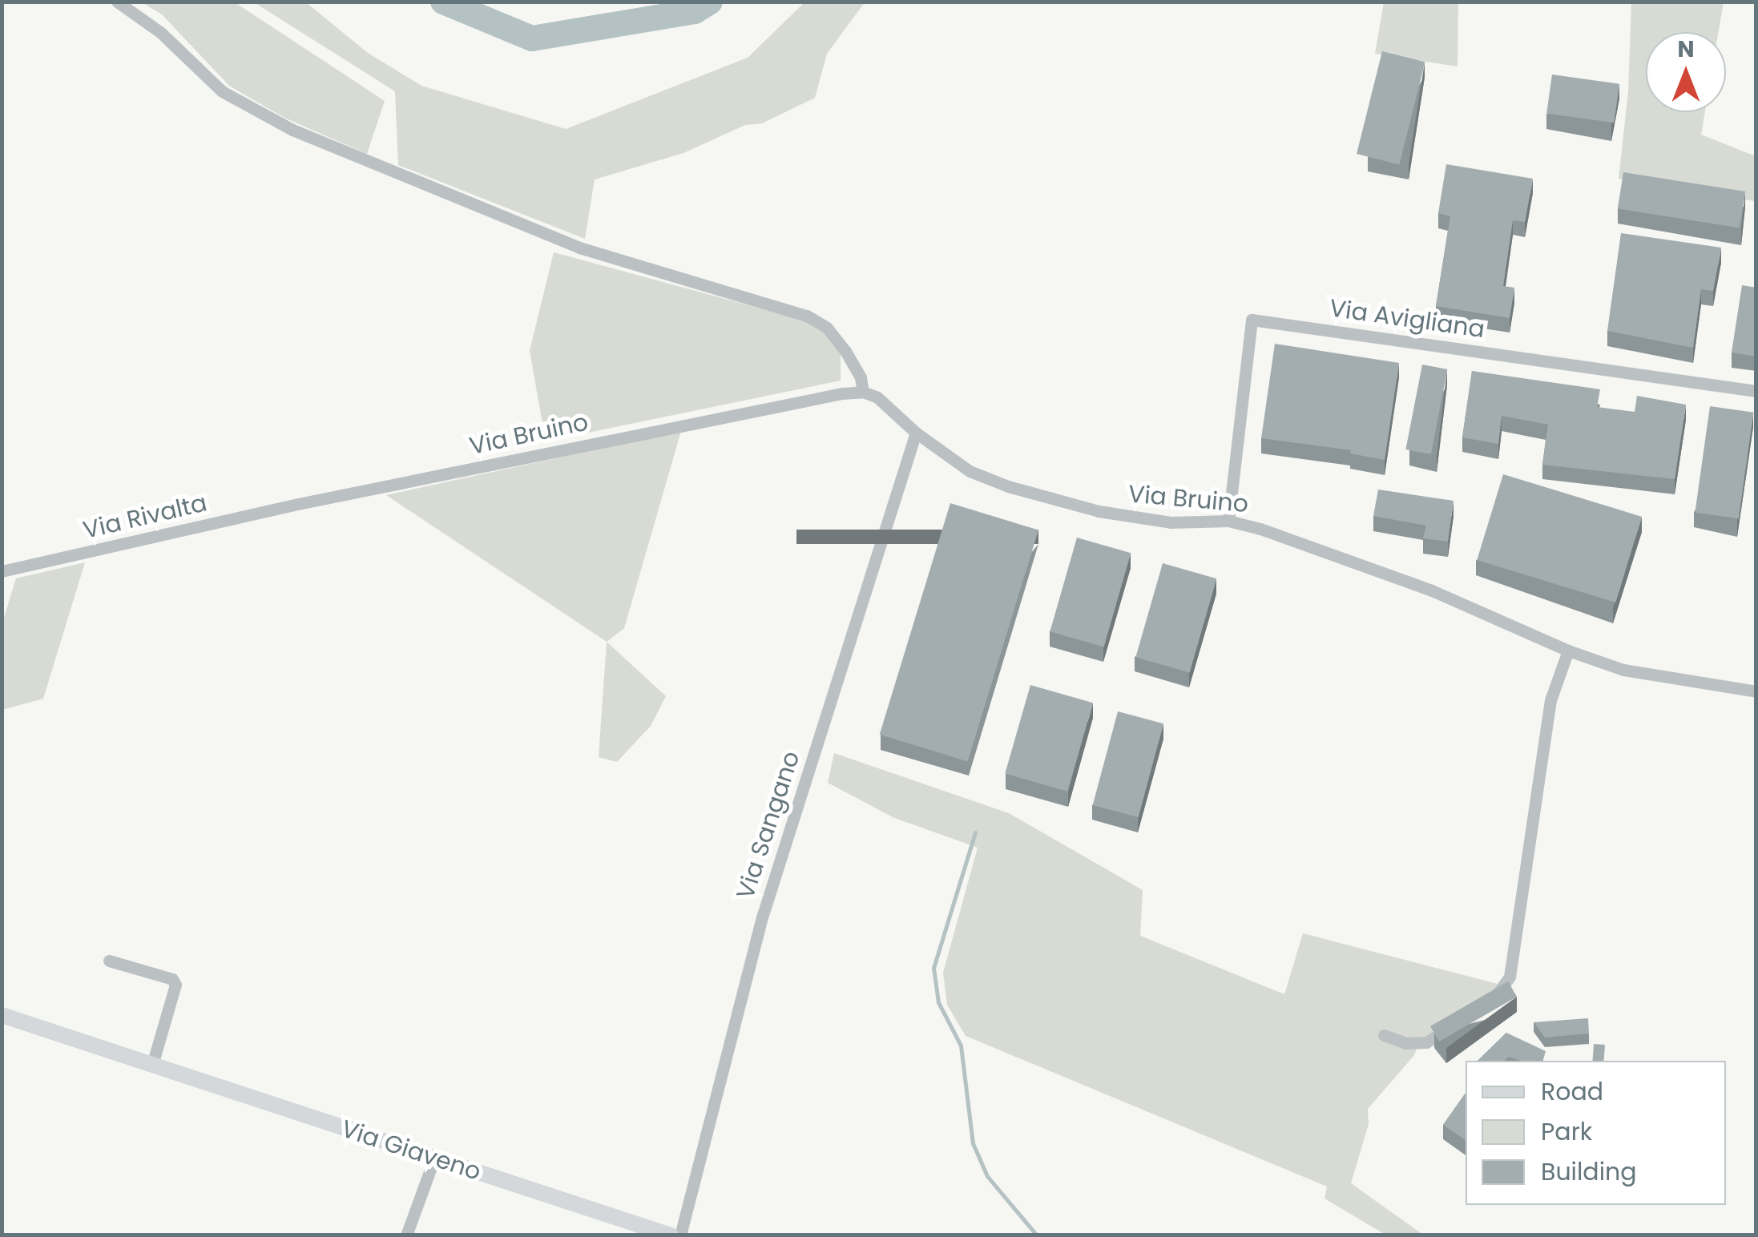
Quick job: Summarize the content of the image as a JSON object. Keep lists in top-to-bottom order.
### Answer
{
  "streets": {
    "main road": ["Via Giaveno"],
    "street": [
      "Via Avigliana",
      "Via Bruino",
      "Via Rivalta",
      "Via Sangano"
    ]
  },
  "crossings": [
    ["Via Avigliana", "Via Bruino"],
    ["Via Bruino", "Via Rivalta"],
    ["Via Bruino", "Via Sangano"]
  ],
  "legend": ["Road", "Park", "Building"],
  "north": "top"
}
